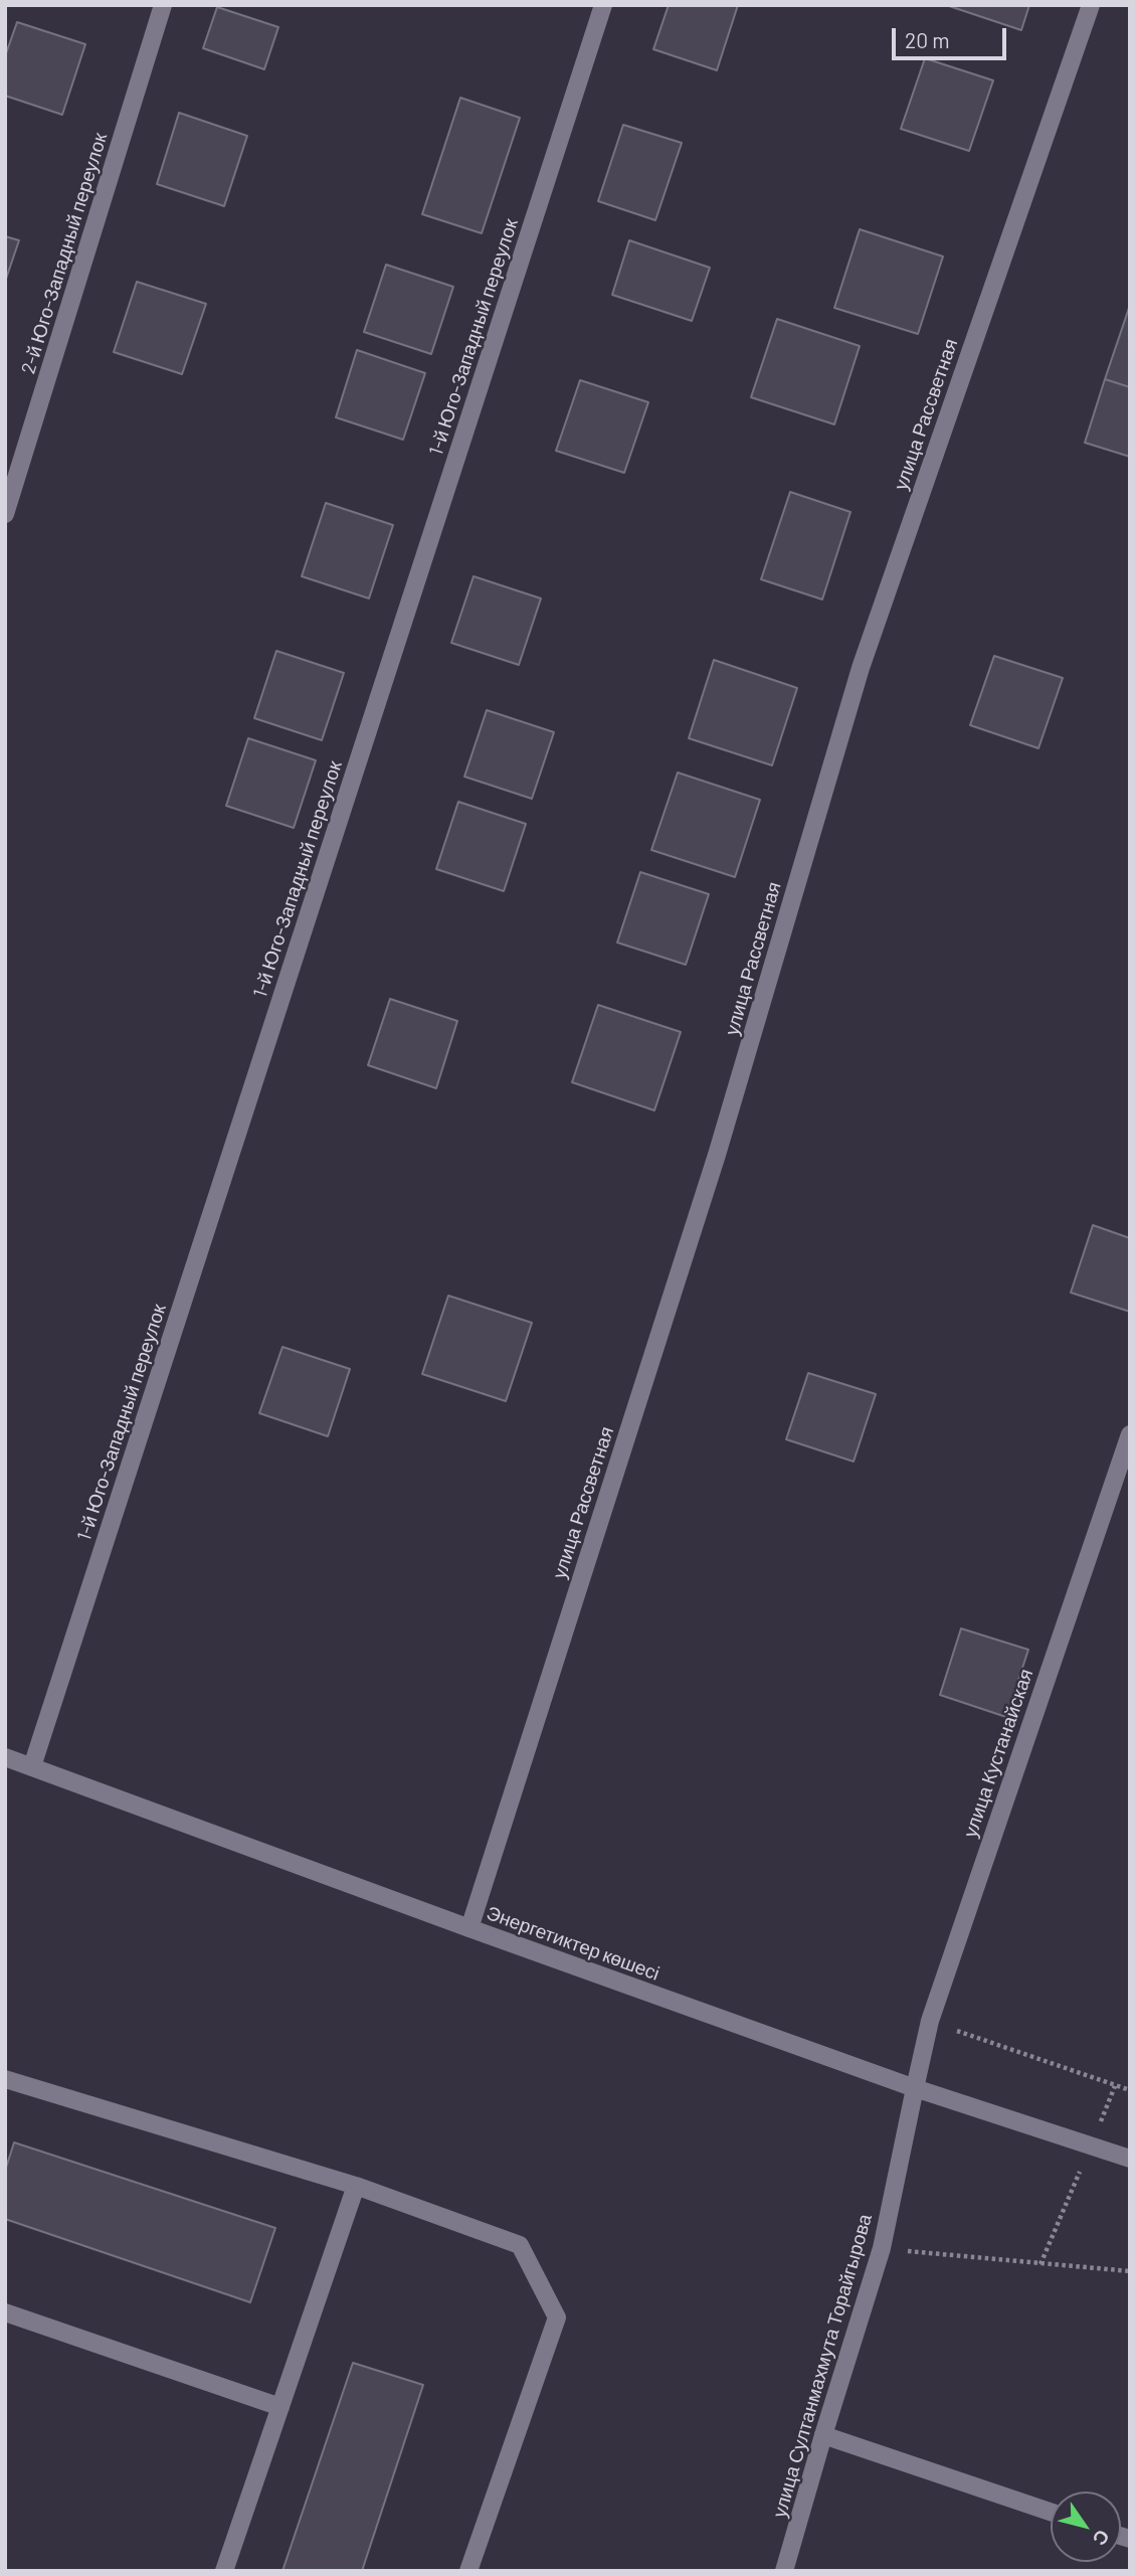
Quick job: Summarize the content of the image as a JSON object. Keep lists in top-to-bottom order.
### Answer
{
  "streets": {
    "street": [
      "2-й Юго-Западный переулок",
      "1-й Юго-Западный переулок",
      "улица Рассветная",
      "улица Кустанайская",
      "Энергетиктер көшесі",
      "улица Султанмахмута Торайгырова"
    ]
  },
  "crossings": [
    ["1-й Юго-Западный переулок", "Энергетиктер көшесі"],
    ["улица Рассветная", "Энергетиктер көшесі"],
    ["улица Кустанайская", "Энергетиктер көшесі"],
    ["улица Кустанайская", "улица Султанмахмута Торайгырова"],
    ["Энергетиктер көшесі", "улица Султанмахмута Торайгырова"]
  ],
  "scale_bar": "20 m",
  "north": "bottom right"
}
